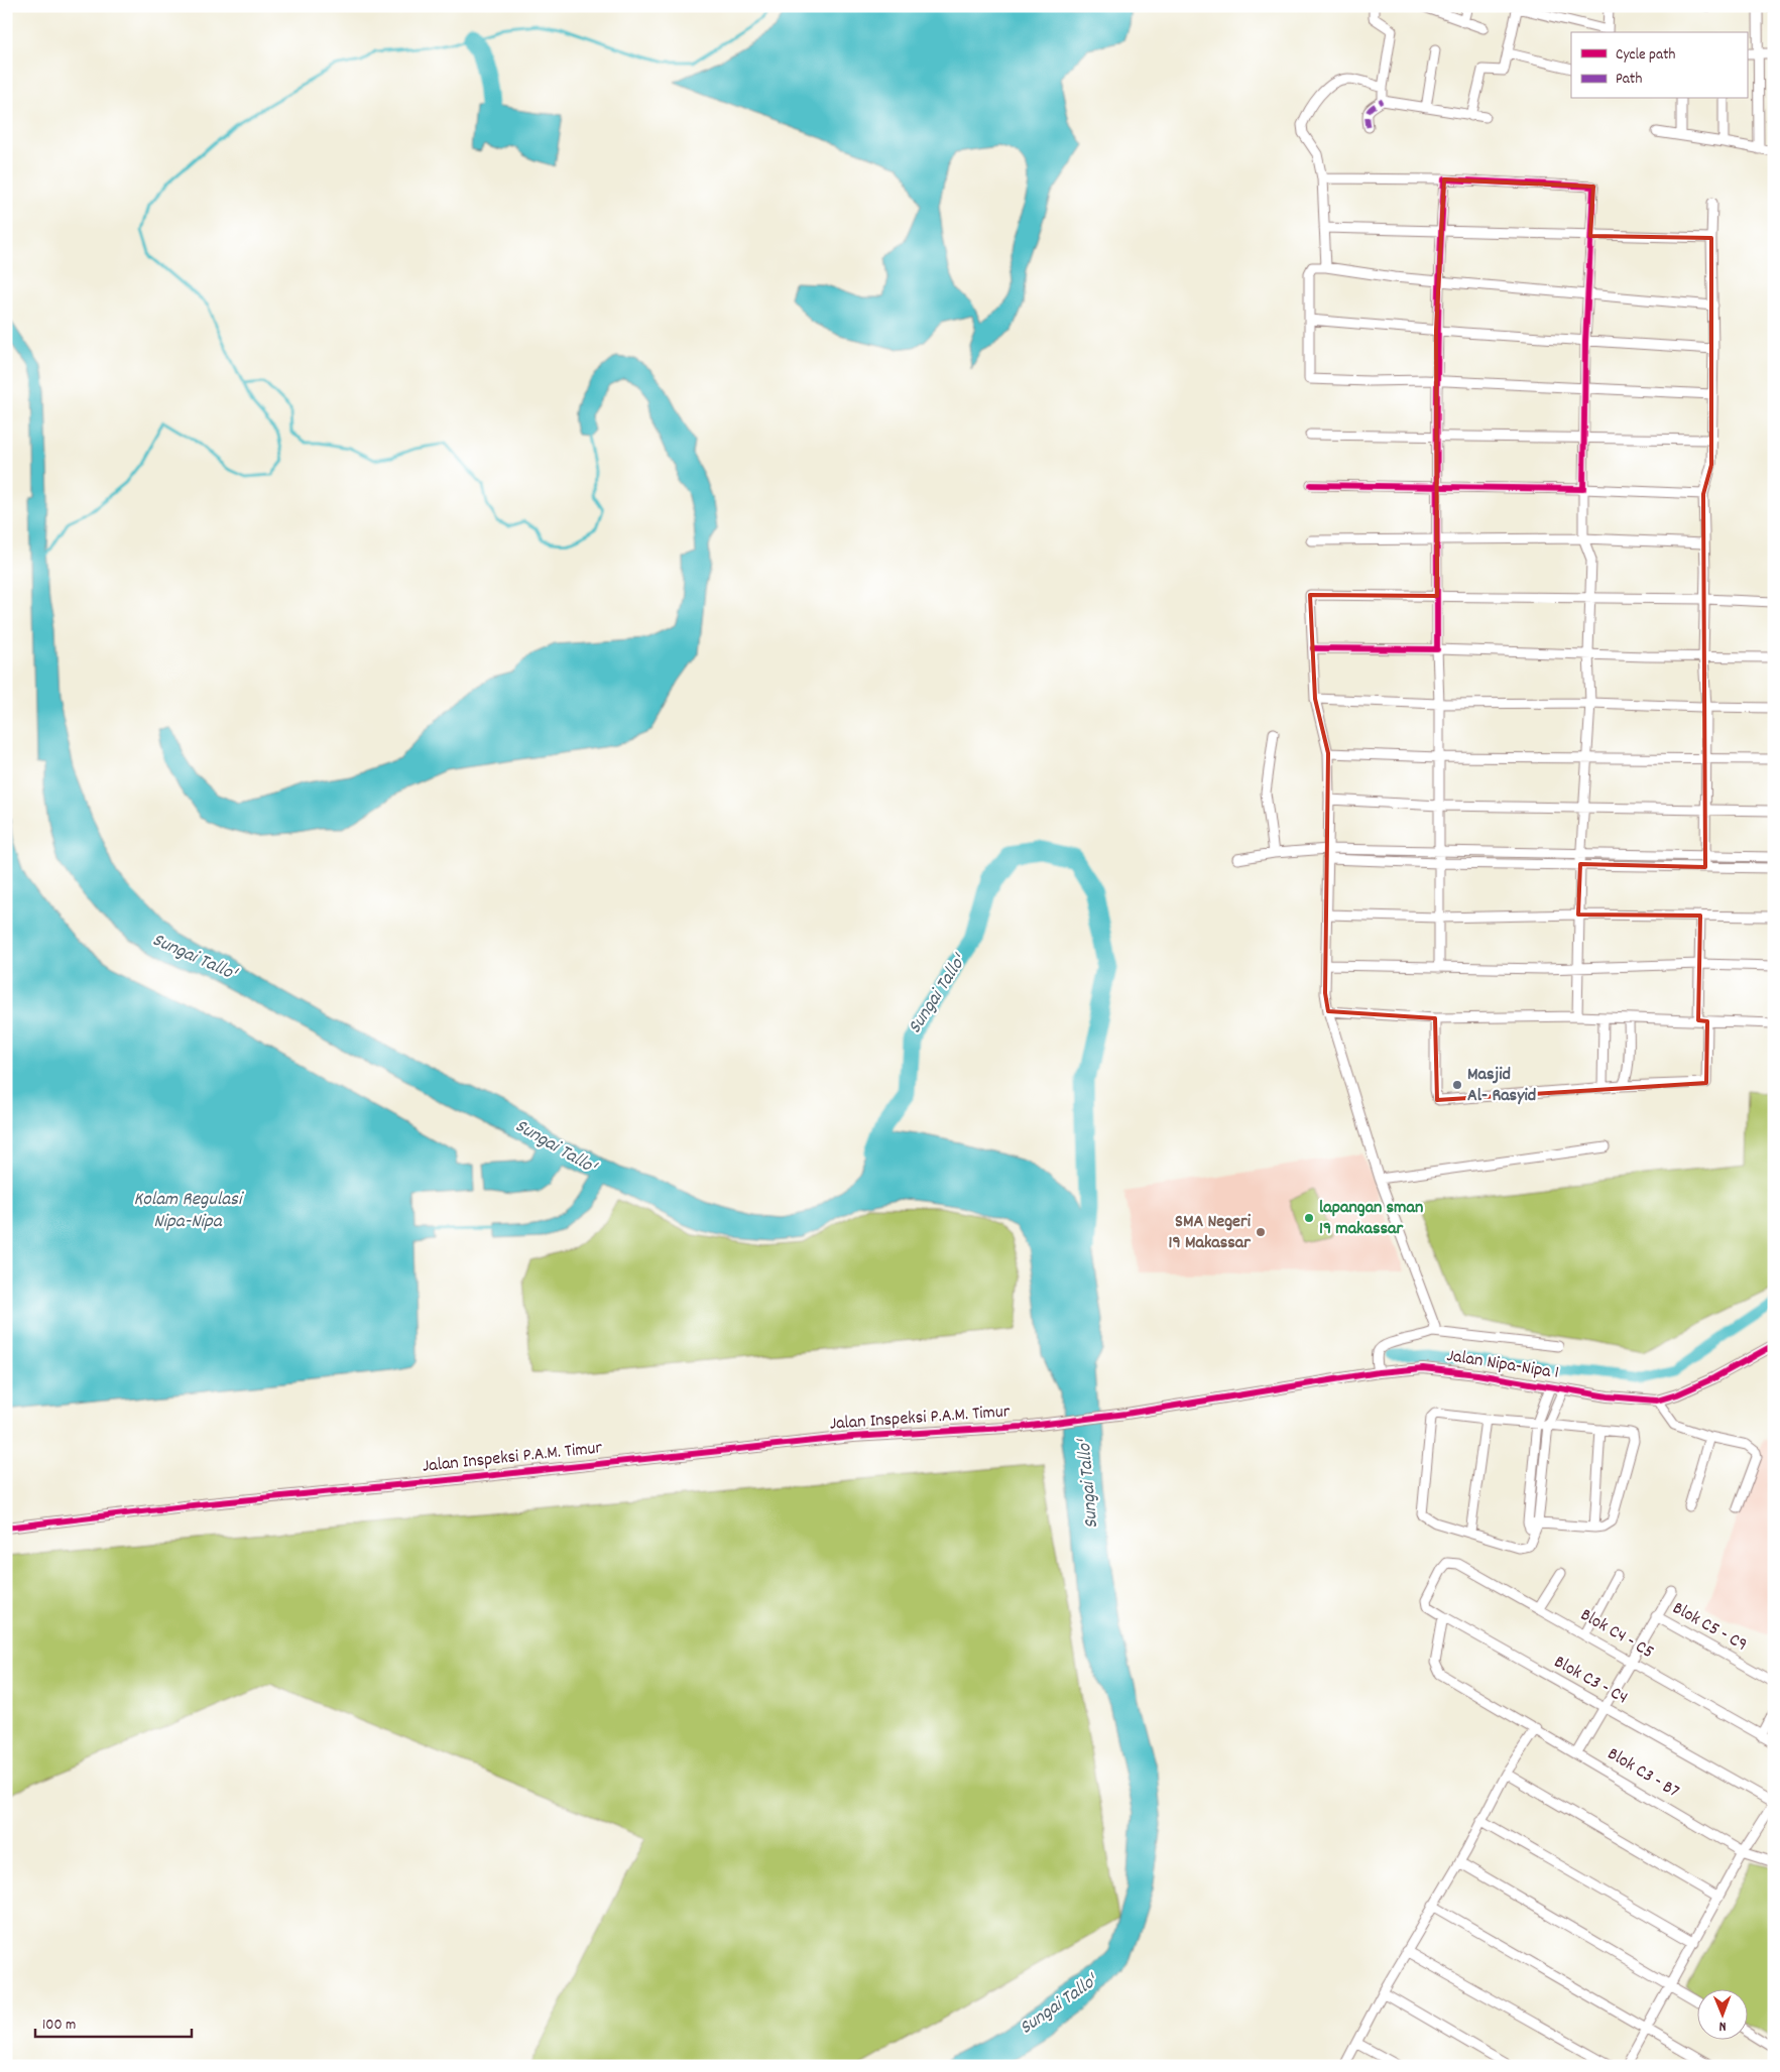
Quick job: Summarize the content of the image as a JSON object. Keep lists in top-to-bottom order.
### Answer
{
  "streets": {
    "street": [
      "Jalan Nipa-Nipa 1",
      "Jalan Inspeksi P.A.M. Timur",
      "Blok C5 - C9",
      "Blok C4 - C5",
      "Blok C3 - C4",
      "Blok C3 - B7"
    ]
  },
  "crossings": [
    ["Jalan Nipa-Nipa 1", "Jalan Inspeksi P.A.M. Timur"],
    ["Blok C4 - C5", "Blok C3 - C4"],
    ["Blok C3 - C4", "Blok C3 - B7"]
  ],
  "water": ["Sungai Tallo'", "Kolam Regulasi Nipa-Nipa"],
  "places": ["Masjid Al- Rasyid", "lapangan sman 19 makassar", "SMA Negeri 19 Makassar"],
  "legend": ["Cycle path", "Path"],
  "scale_bar": "100 m",
  "north": "bottom"
}
